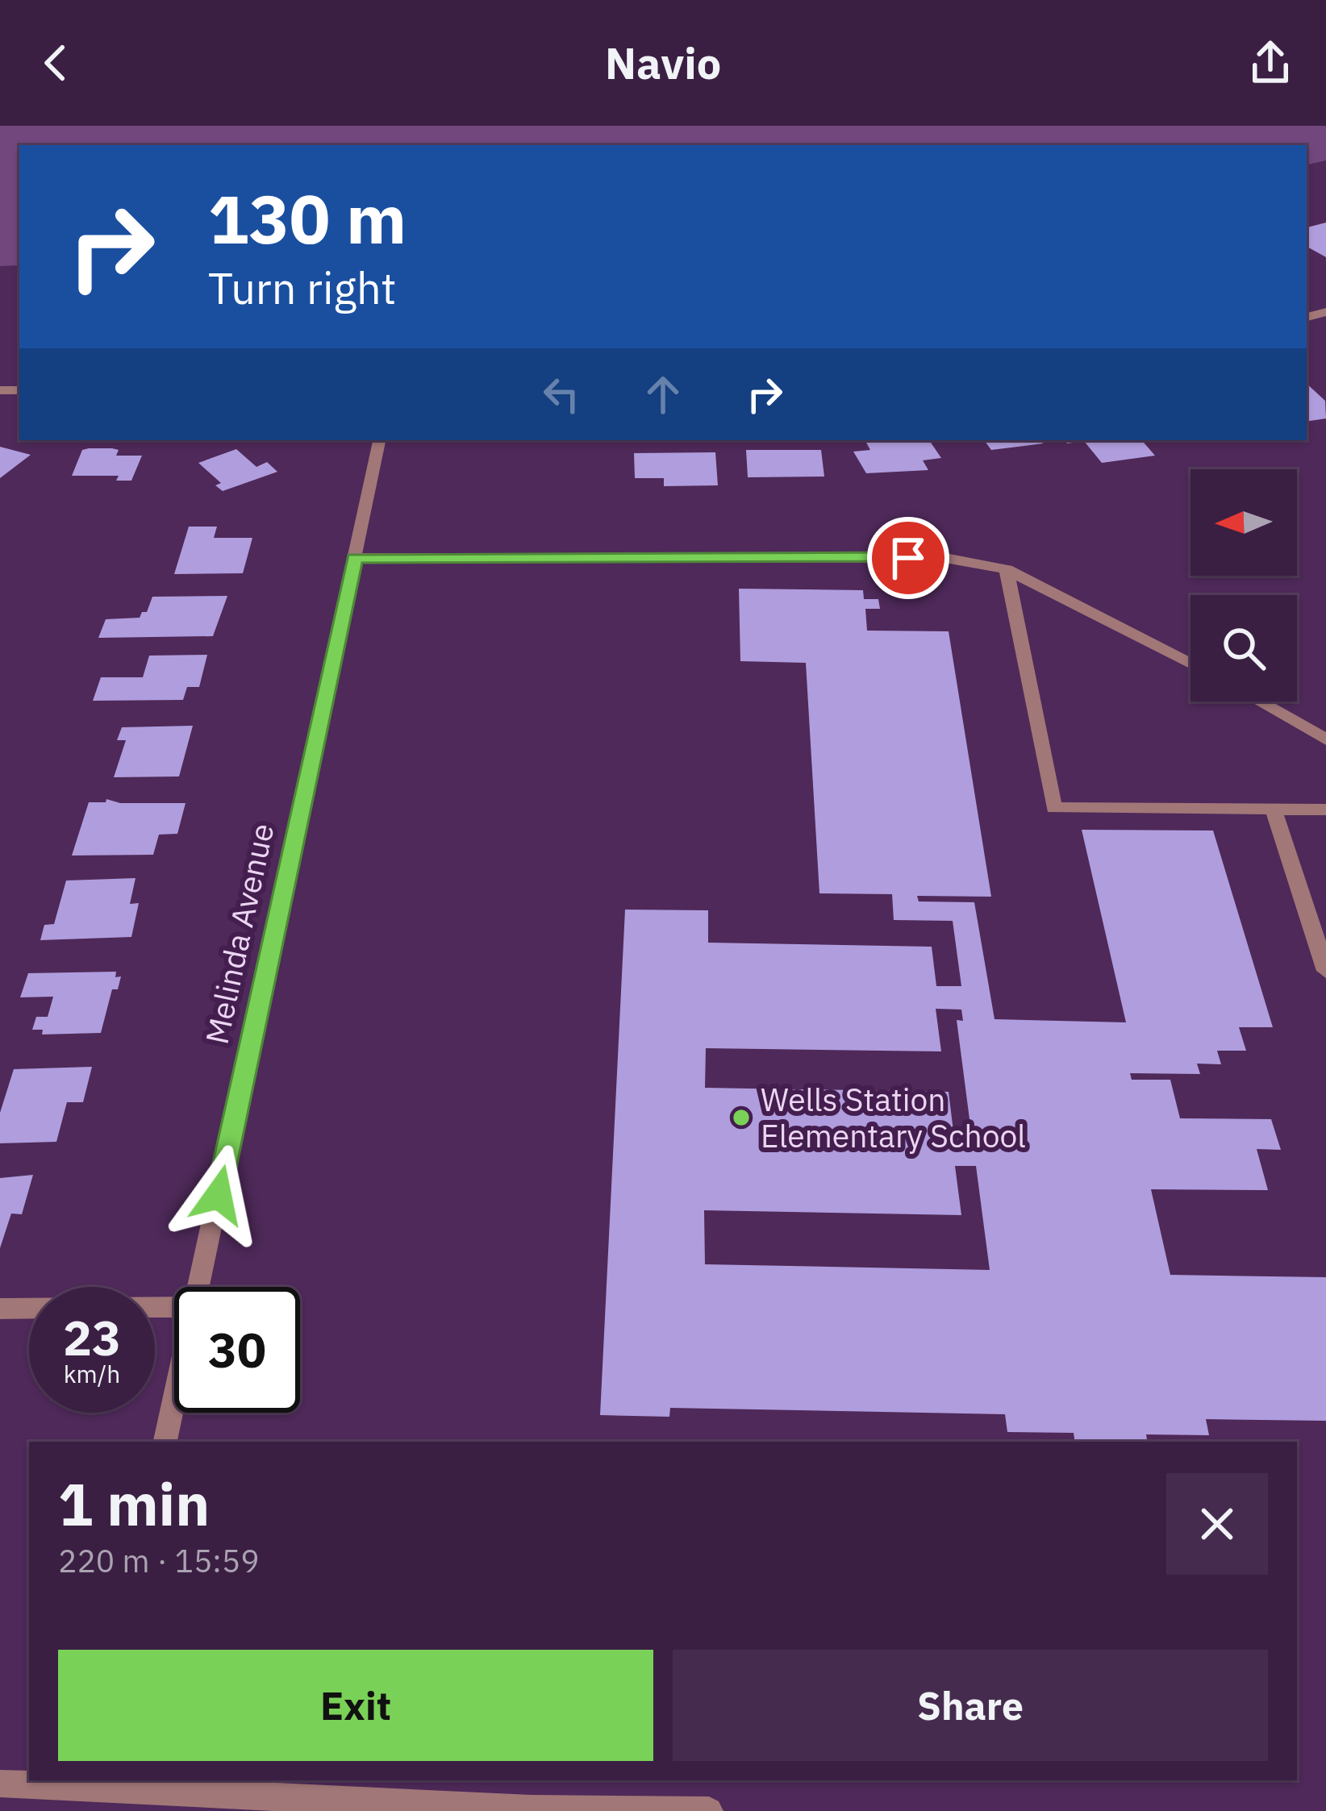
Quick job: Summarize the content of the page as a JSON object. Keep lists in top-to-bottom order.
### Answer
{
  "streets": {
    "street": ["Melinda Avenue"]
  },
  "places": ["Wells Station Elementary School"],
  "north": "left",
  "page": {
    "header": "Navio",
    "turn": ["130 m", "Turn right"],
    "speed": "23 km/h",
    "limit": "30",
    "heading": ["1 min", "220 m · 15:59"],
    "buttons": ["Exit", "Share"]
  }
}
